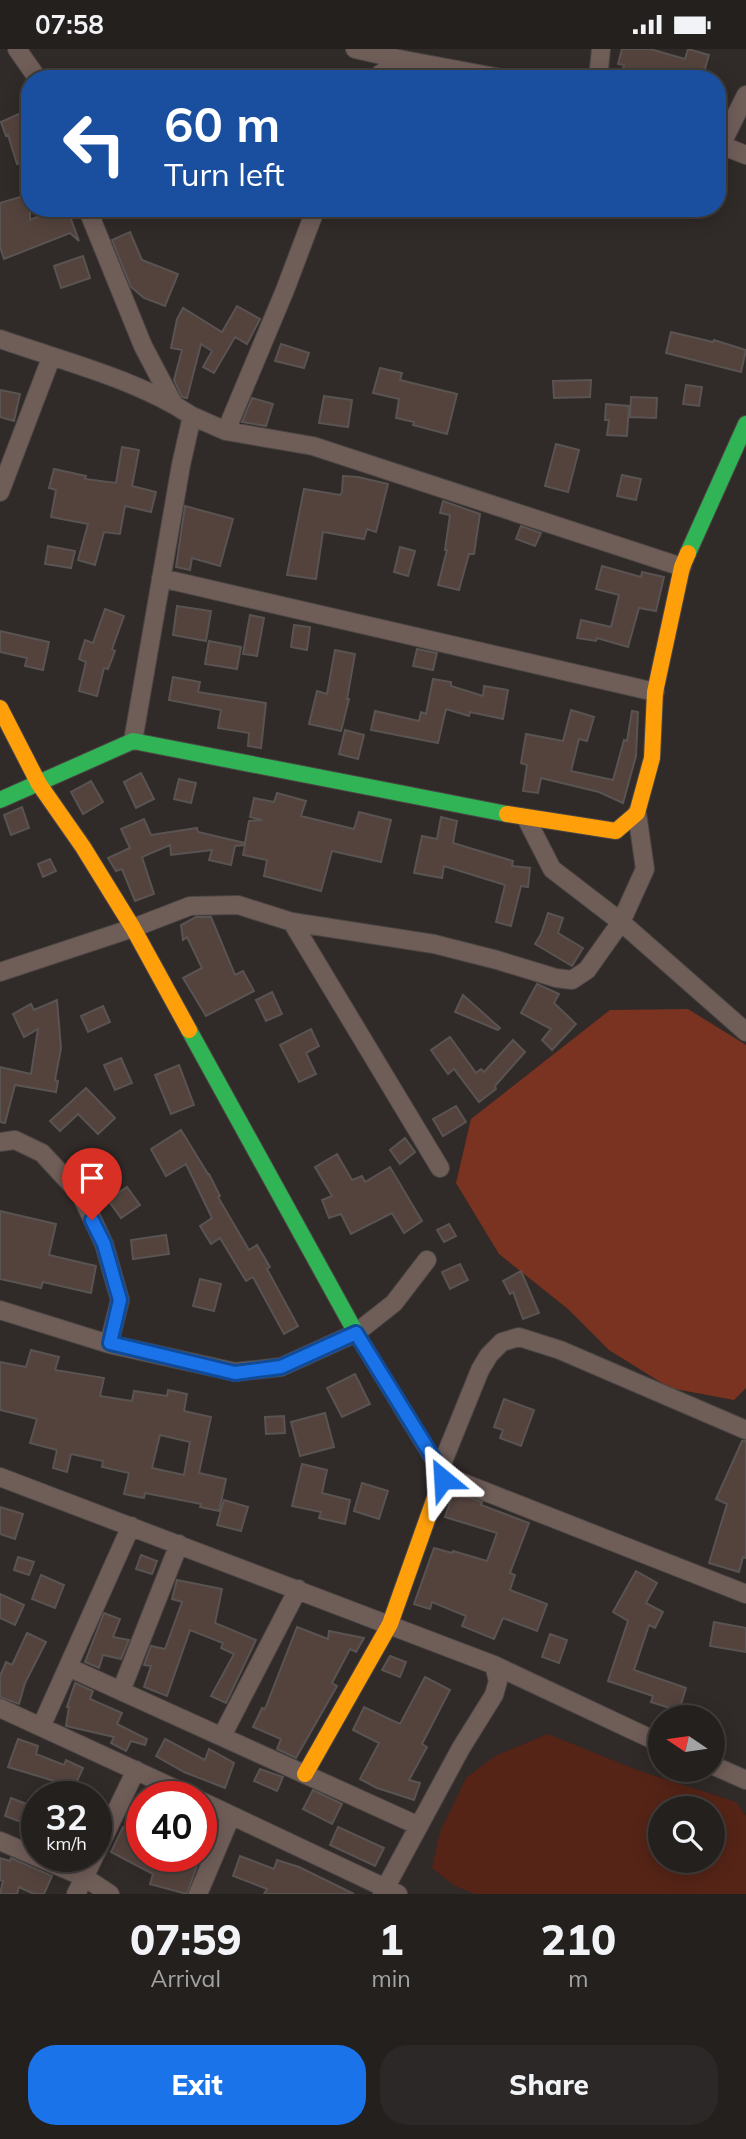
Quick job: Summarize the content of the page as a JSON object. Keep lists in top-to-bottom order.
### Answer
{
  "north": "left",
  "page": {
    "status": "07:58",
    "turn": ["60 m", "Turn left"],
    "speed": "32 km/h",
    "limit": "40",
    "eta": [
      "07:59",
      "Arrival",
      "1",
      "min",
      "210",
      "m"
    ],
    "buttons": ["Exit", "Share"]
  }
}
